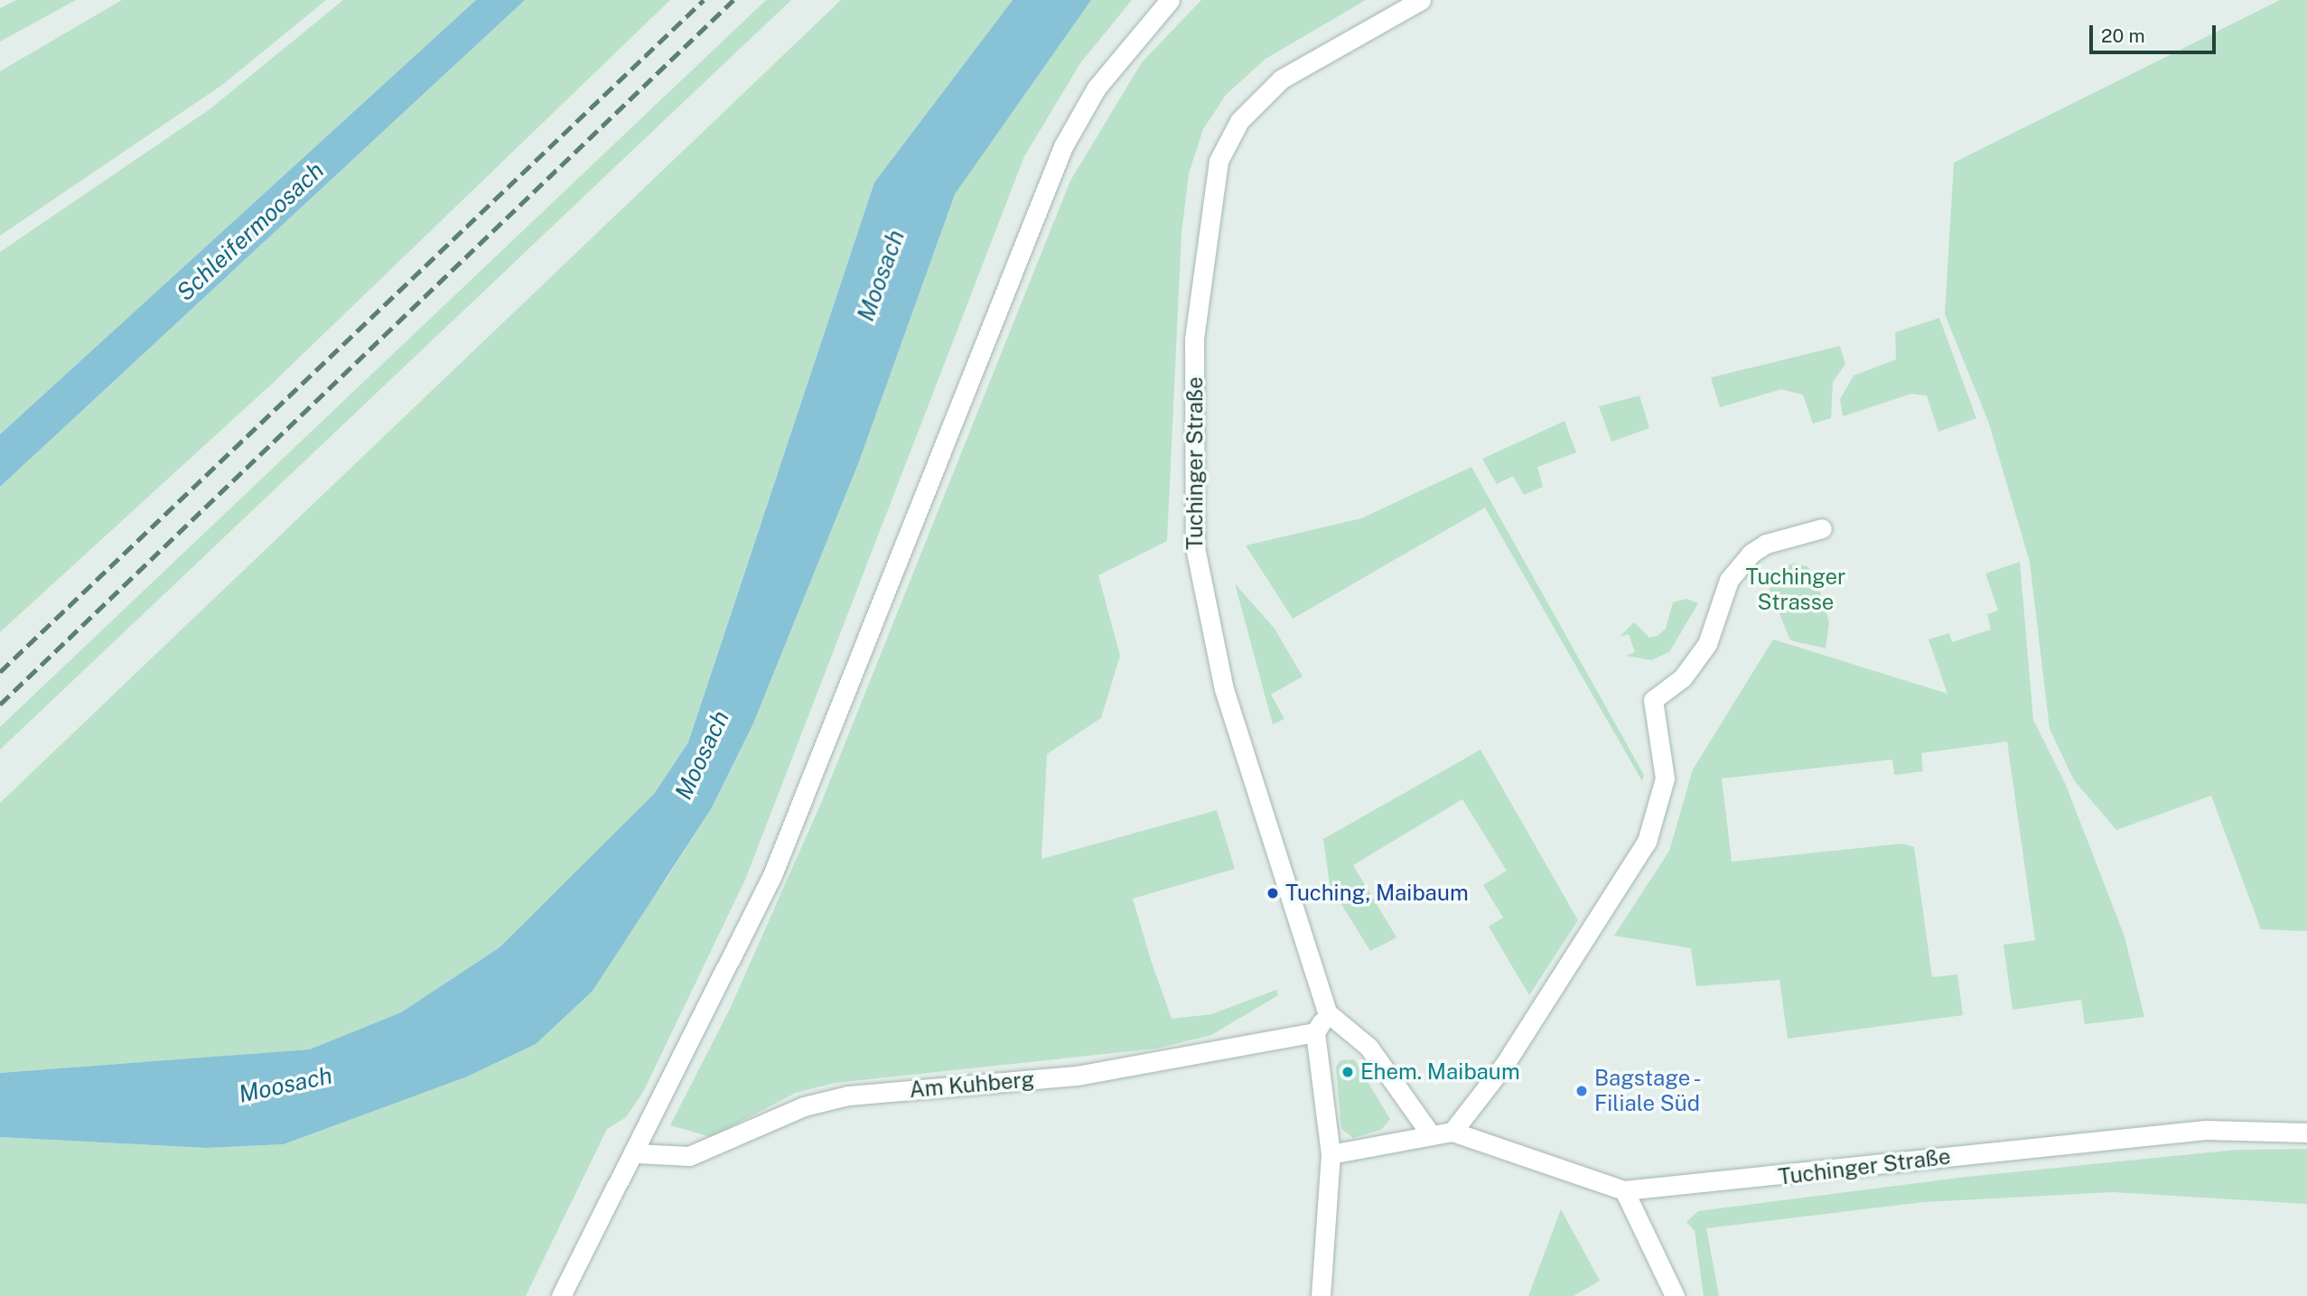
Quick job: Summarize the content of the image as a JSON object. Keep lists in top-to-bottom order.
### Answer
{
  "streets": {
    "street": ["Tuchinger Straße", "Am Kuhberg"]
  },
  "water": ["Schleifermoosach", "Moosach"],
  "parks": ["Tuchinger Strasse"],
  "places": ["Tuching, Maibaum", "Ehem. Maibaum", "Bagstage - Filiale Süd"],
  "scale_bar": "20 m"
}
